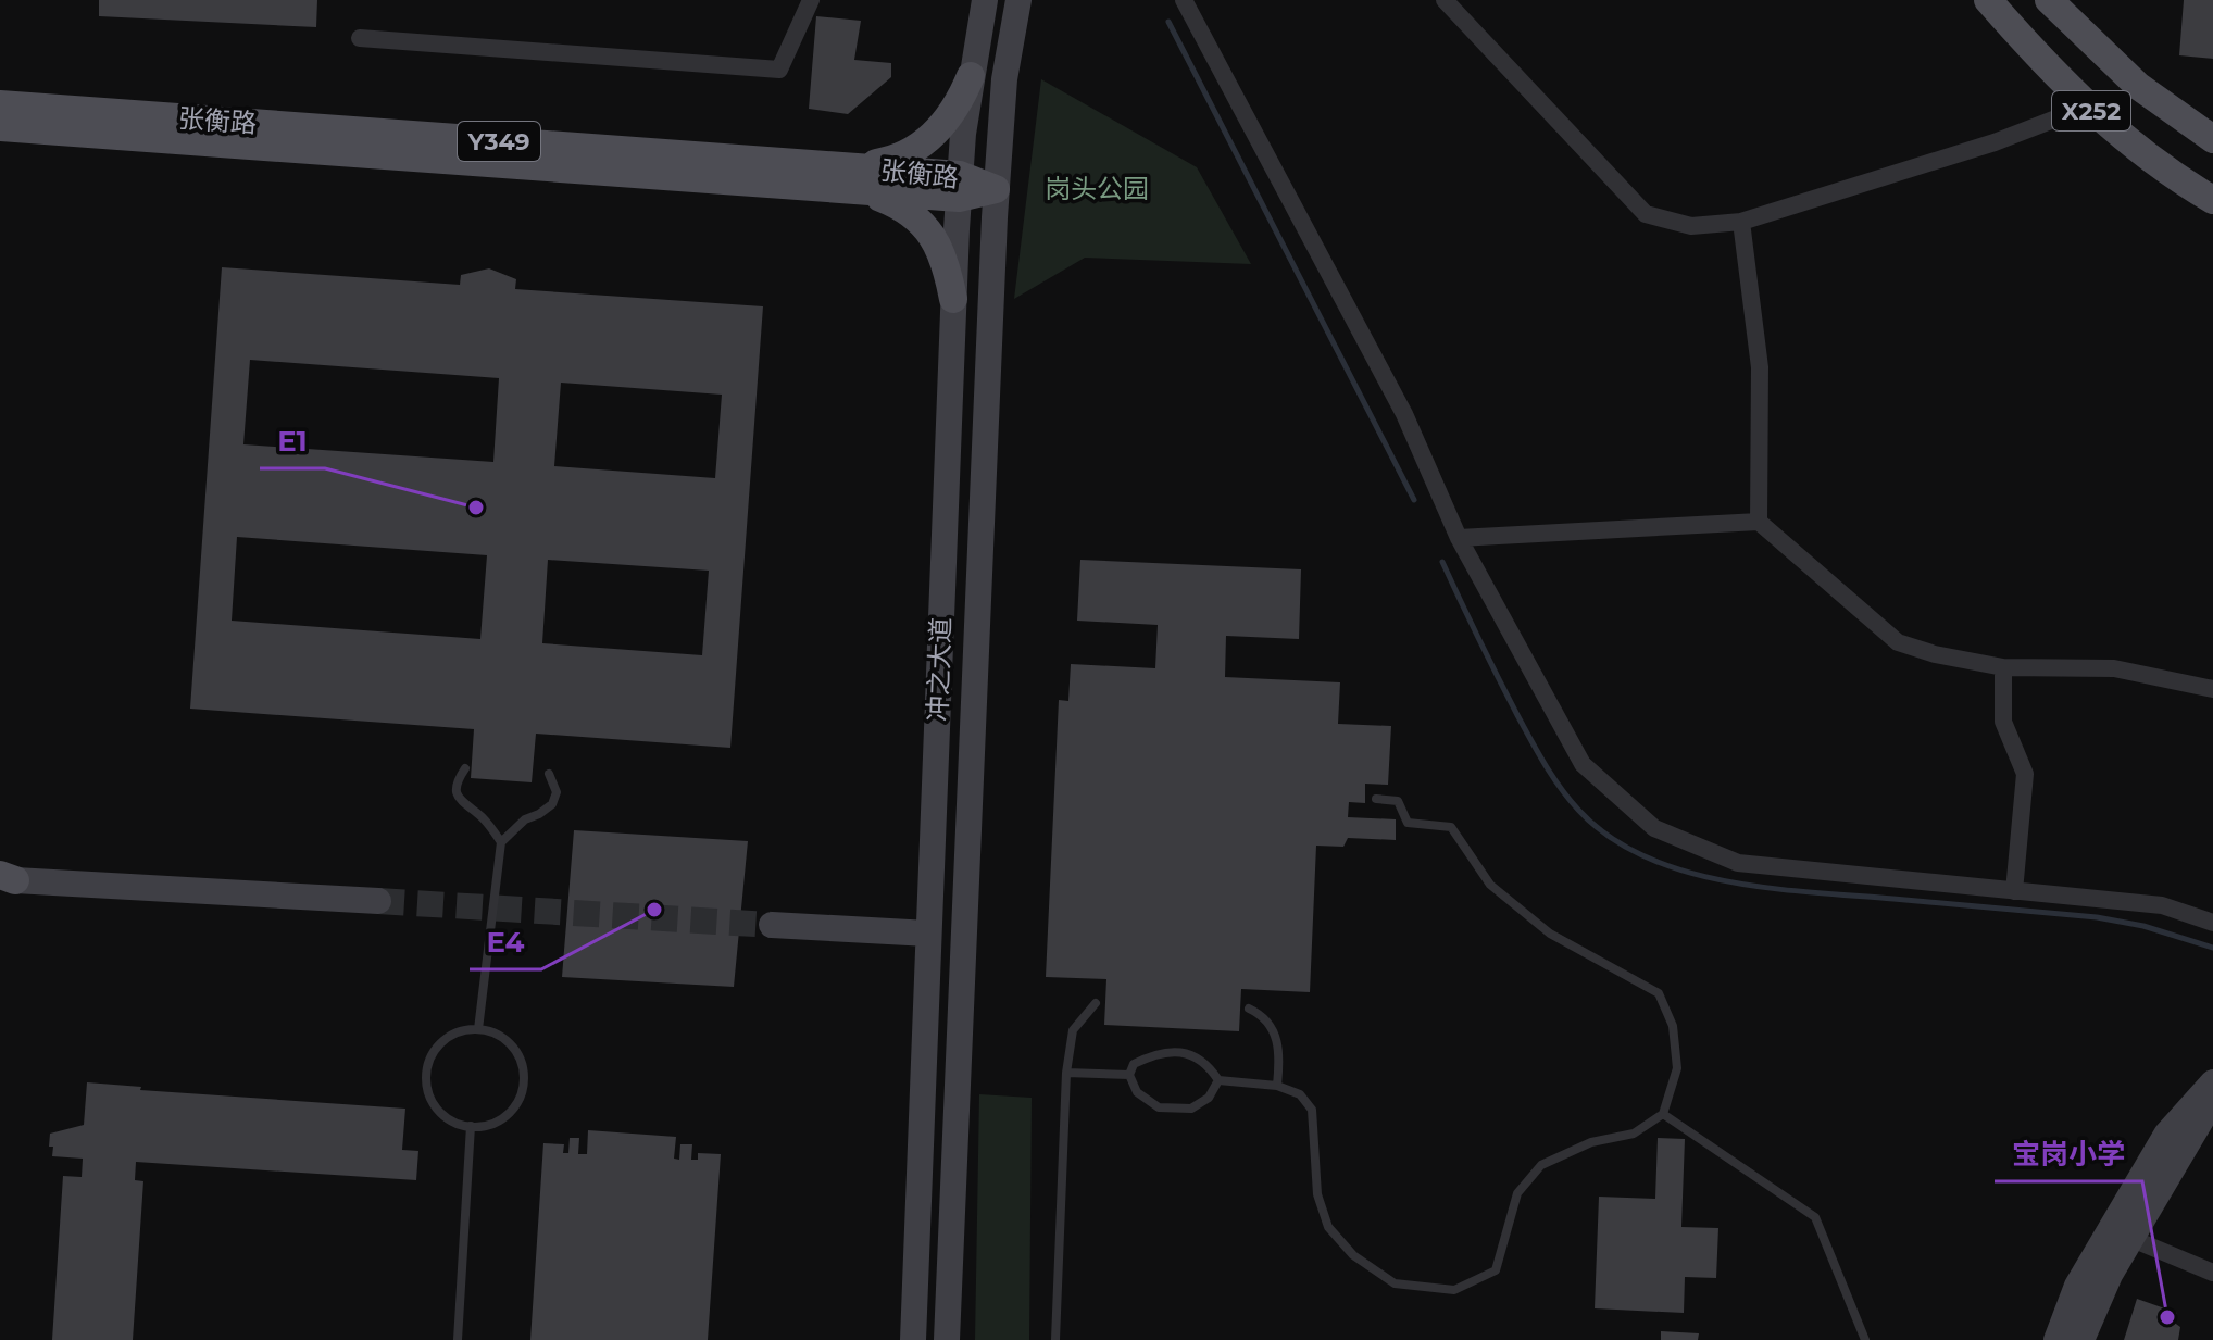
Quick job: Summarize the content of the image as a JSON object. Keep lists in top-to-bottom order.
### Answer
{
  "streets": {
    "main road": [
      "X252",
      "张衡路",
      "Y349",
      "冲之大道"
    ]
  },
  "crossings": [
    ["张衡路", "冲之大道"]
  ],
  "parks": ["岗头公园"],
  "places": ["E1", "E4", "宝岗小学"]
}
